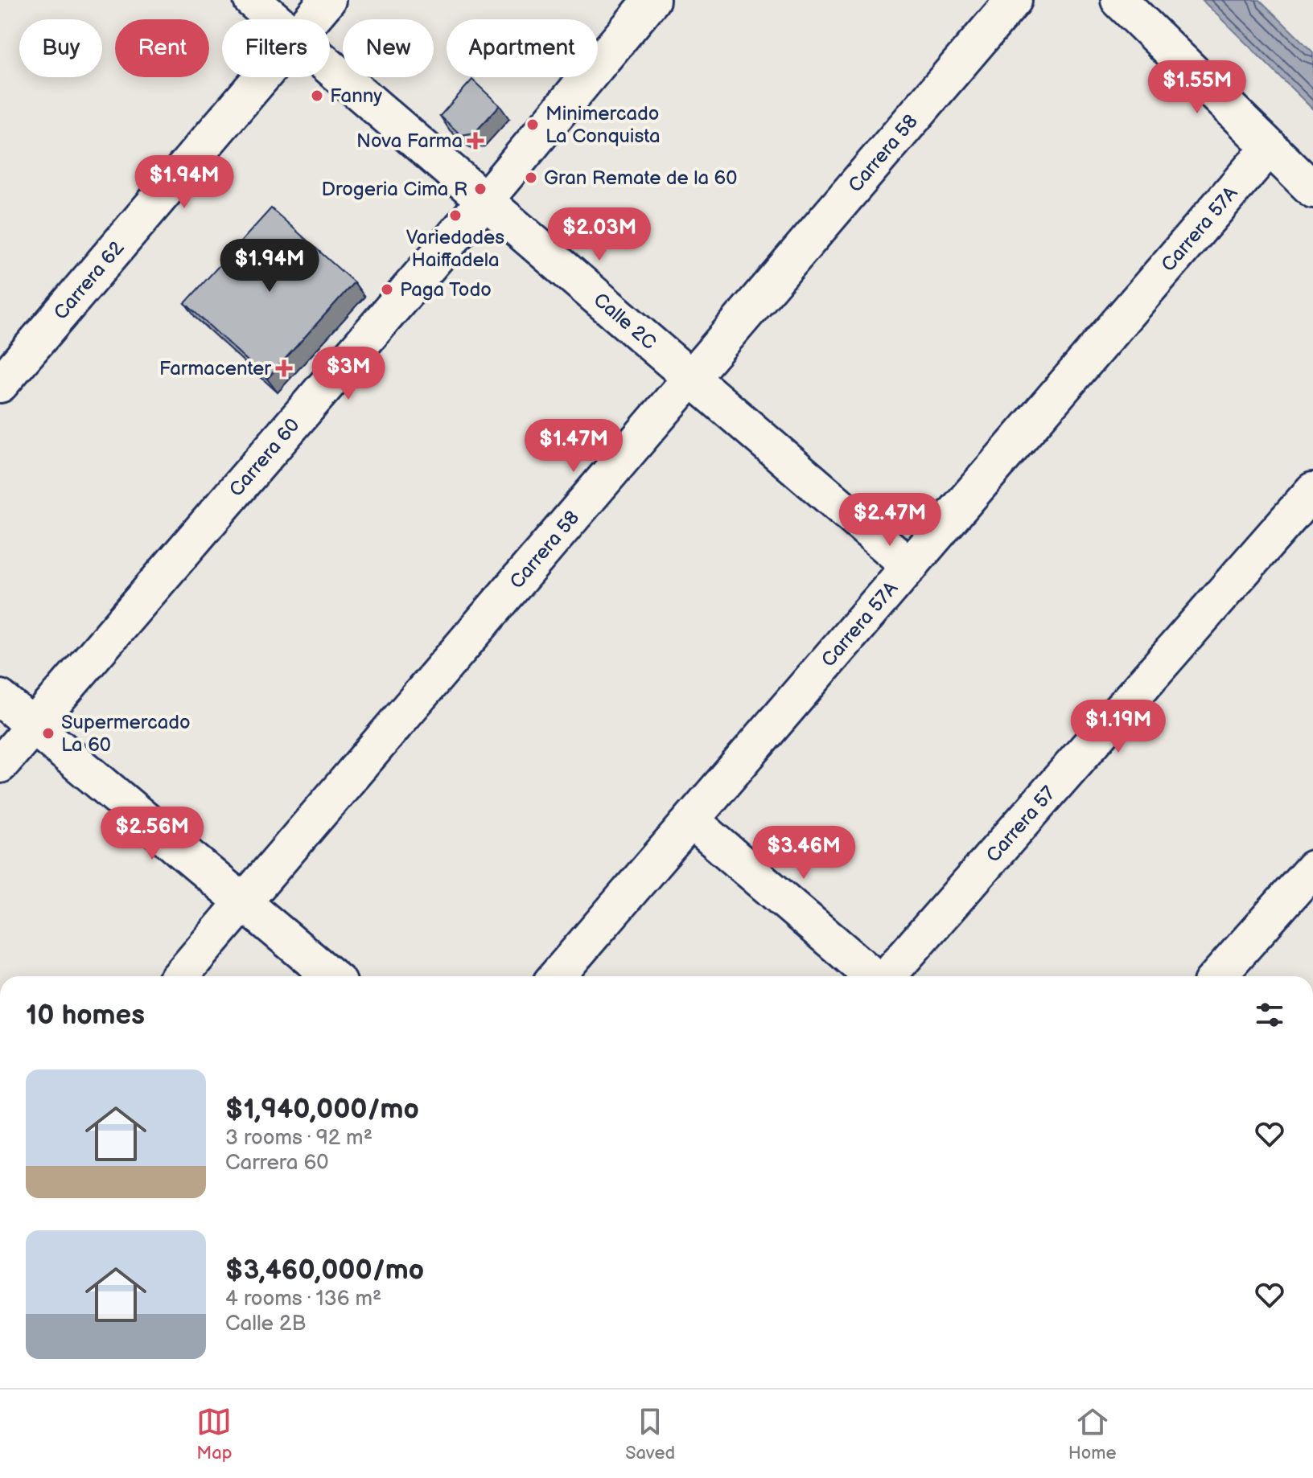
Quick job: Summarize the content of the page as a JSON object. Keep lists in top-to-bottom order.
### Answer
{
  "streets": {
    "street": [
      "Carrera 58",
      "Carrera 57A",
      "Carrera 62",
      "Calle 2C",
      "Carrera 60",
      "Carrera 57"
    ]
  },
  "crossings": [
    ["Carrera 58", "Calle 2C"],
    ["Carrera 57A", "Calle 2C"],
    ["Calle 2C", "Carrera 60"]
  ],
  "places": {
    "other": [
      "Fanny",
      "Minimercado La Conquista",
      "Gran Remate de la 60",
      "Drogeria Cima R",
      "Variedades Haiffadela",
      "Paga Todo",
      "Supermercado La 60"
    ],
    "health": ["Nova Farma", "Farmacenter"]
  },
  "page": {
    "chip": [
      "Buy",
      "Rent",
      "Filters",
      "New",
      "Apartment"
    ],
    "price": [
      "$1.55M",
      "$1.94M",
      "$2.03M",
      "$1.94M",
      "$3M",
      "$1.47M",
      "$2.47M",
      "$1.19M",
      "$2.56M",
      "$3.46M"
    ],
    "heading": "10 homes",
    "list": [
      {
        "name": "$1,940,000/mo",
        "note": "3 rooms · 92 m² · Carrera 60"
      },
      {
        "name": "$3,460,000/mo",
        "note": "4 rooms · 136 m² · Calle 2B"
      }
    ],
    "tabs": ["Map", "Saved", "Home"]
  }
}
